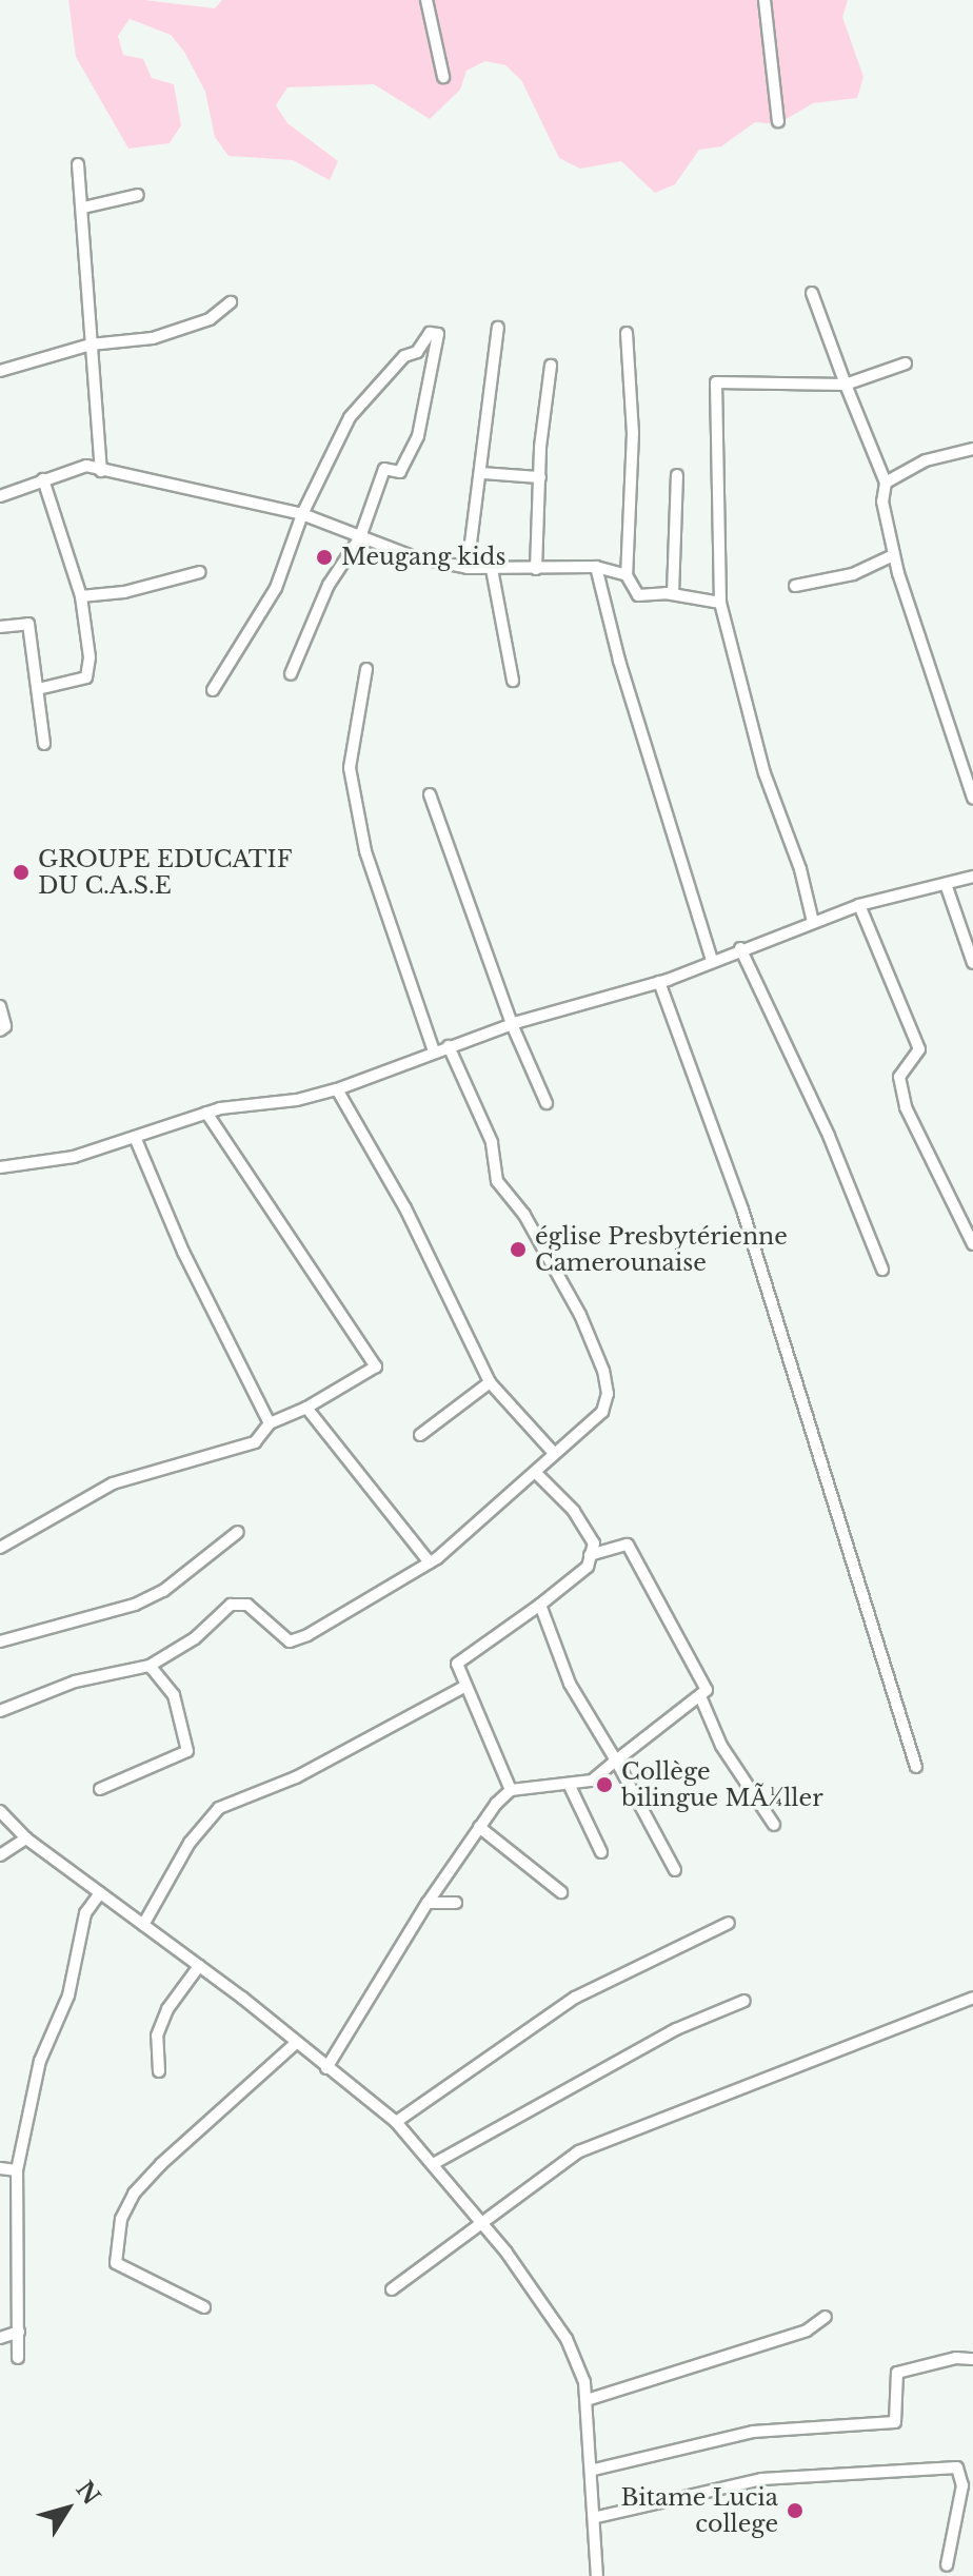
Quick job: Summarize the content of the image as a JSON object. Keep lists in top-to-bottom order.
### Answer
{
  "places": [
    "Meugang kids",
    "GROUPE EDUCATIF DU C.A.S.E",
    "église Presbytérienne Camerounaise",
    "Collège bilingue MÃ¼ller",
    "Bitame Lucia college"
  ],
  "north": "top right"
}
